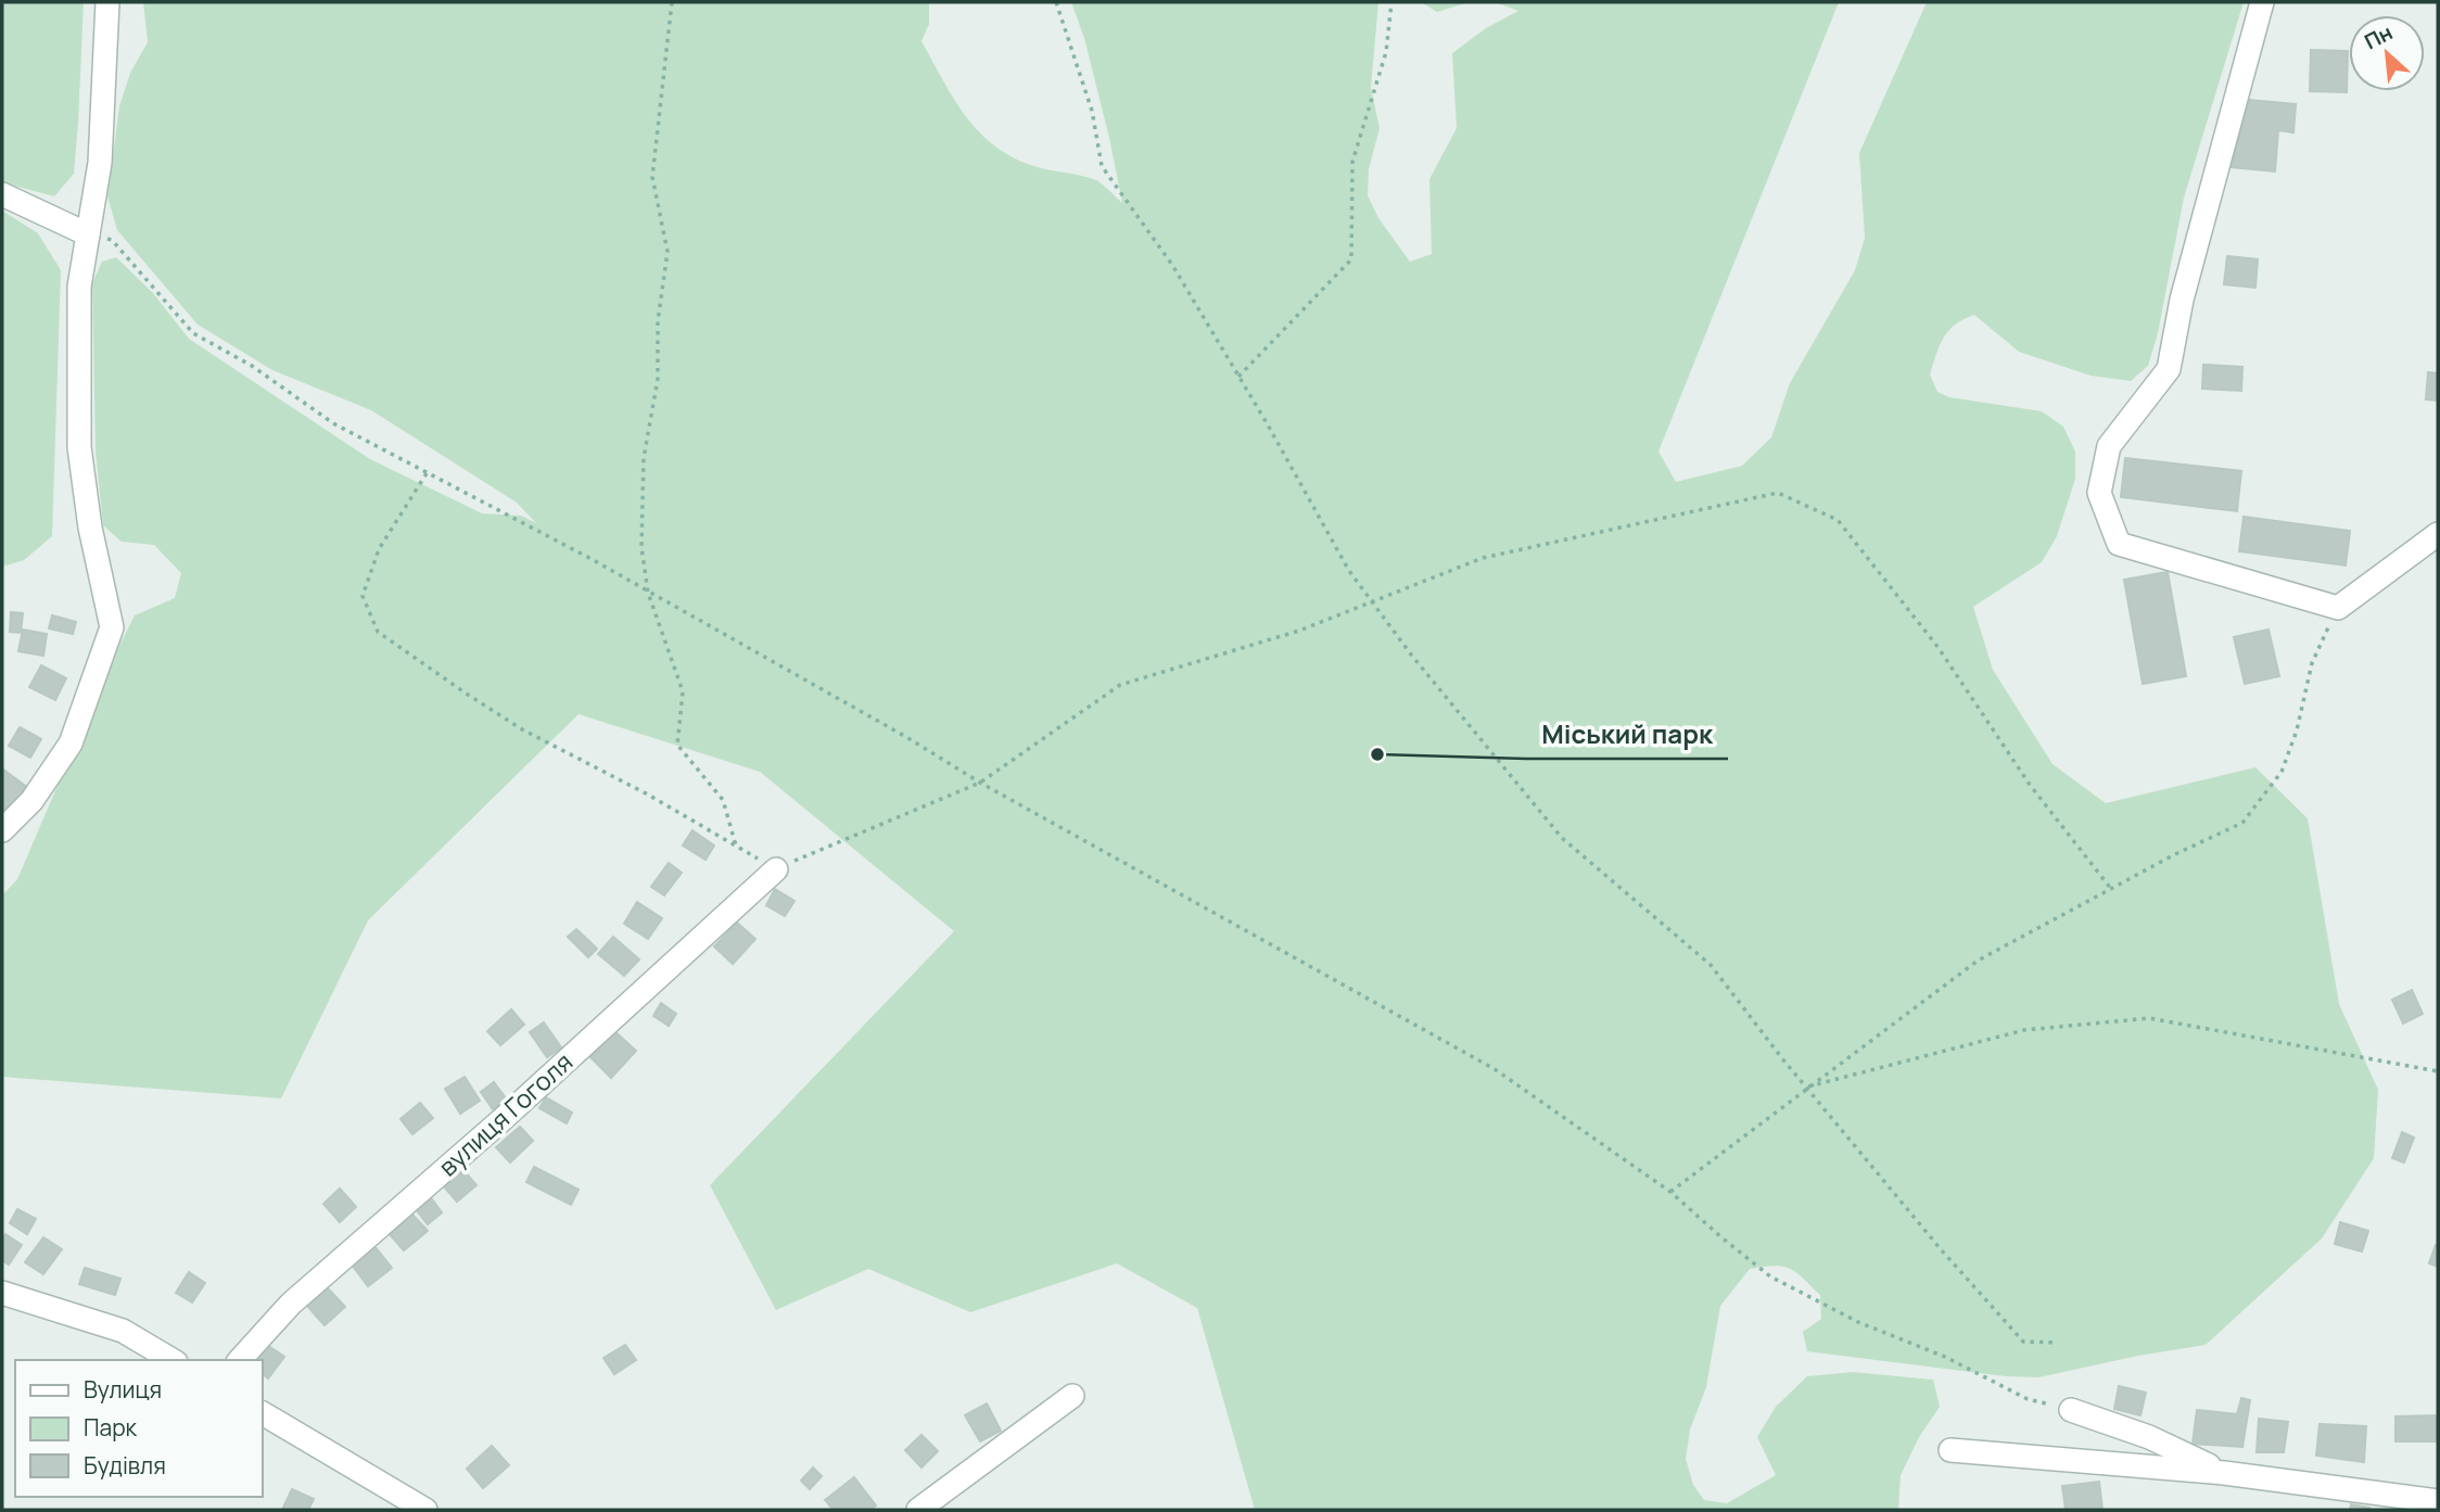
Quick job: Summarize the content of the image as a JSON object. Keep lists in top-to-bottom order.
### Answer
{
  "streets": {
    "street": ["вулиця Гоголя"]
  },
  "places": ["Міський парк"],
  "legend": ["Вулиця", "Парк", "Будівля"],
  "north": "top left"
}
